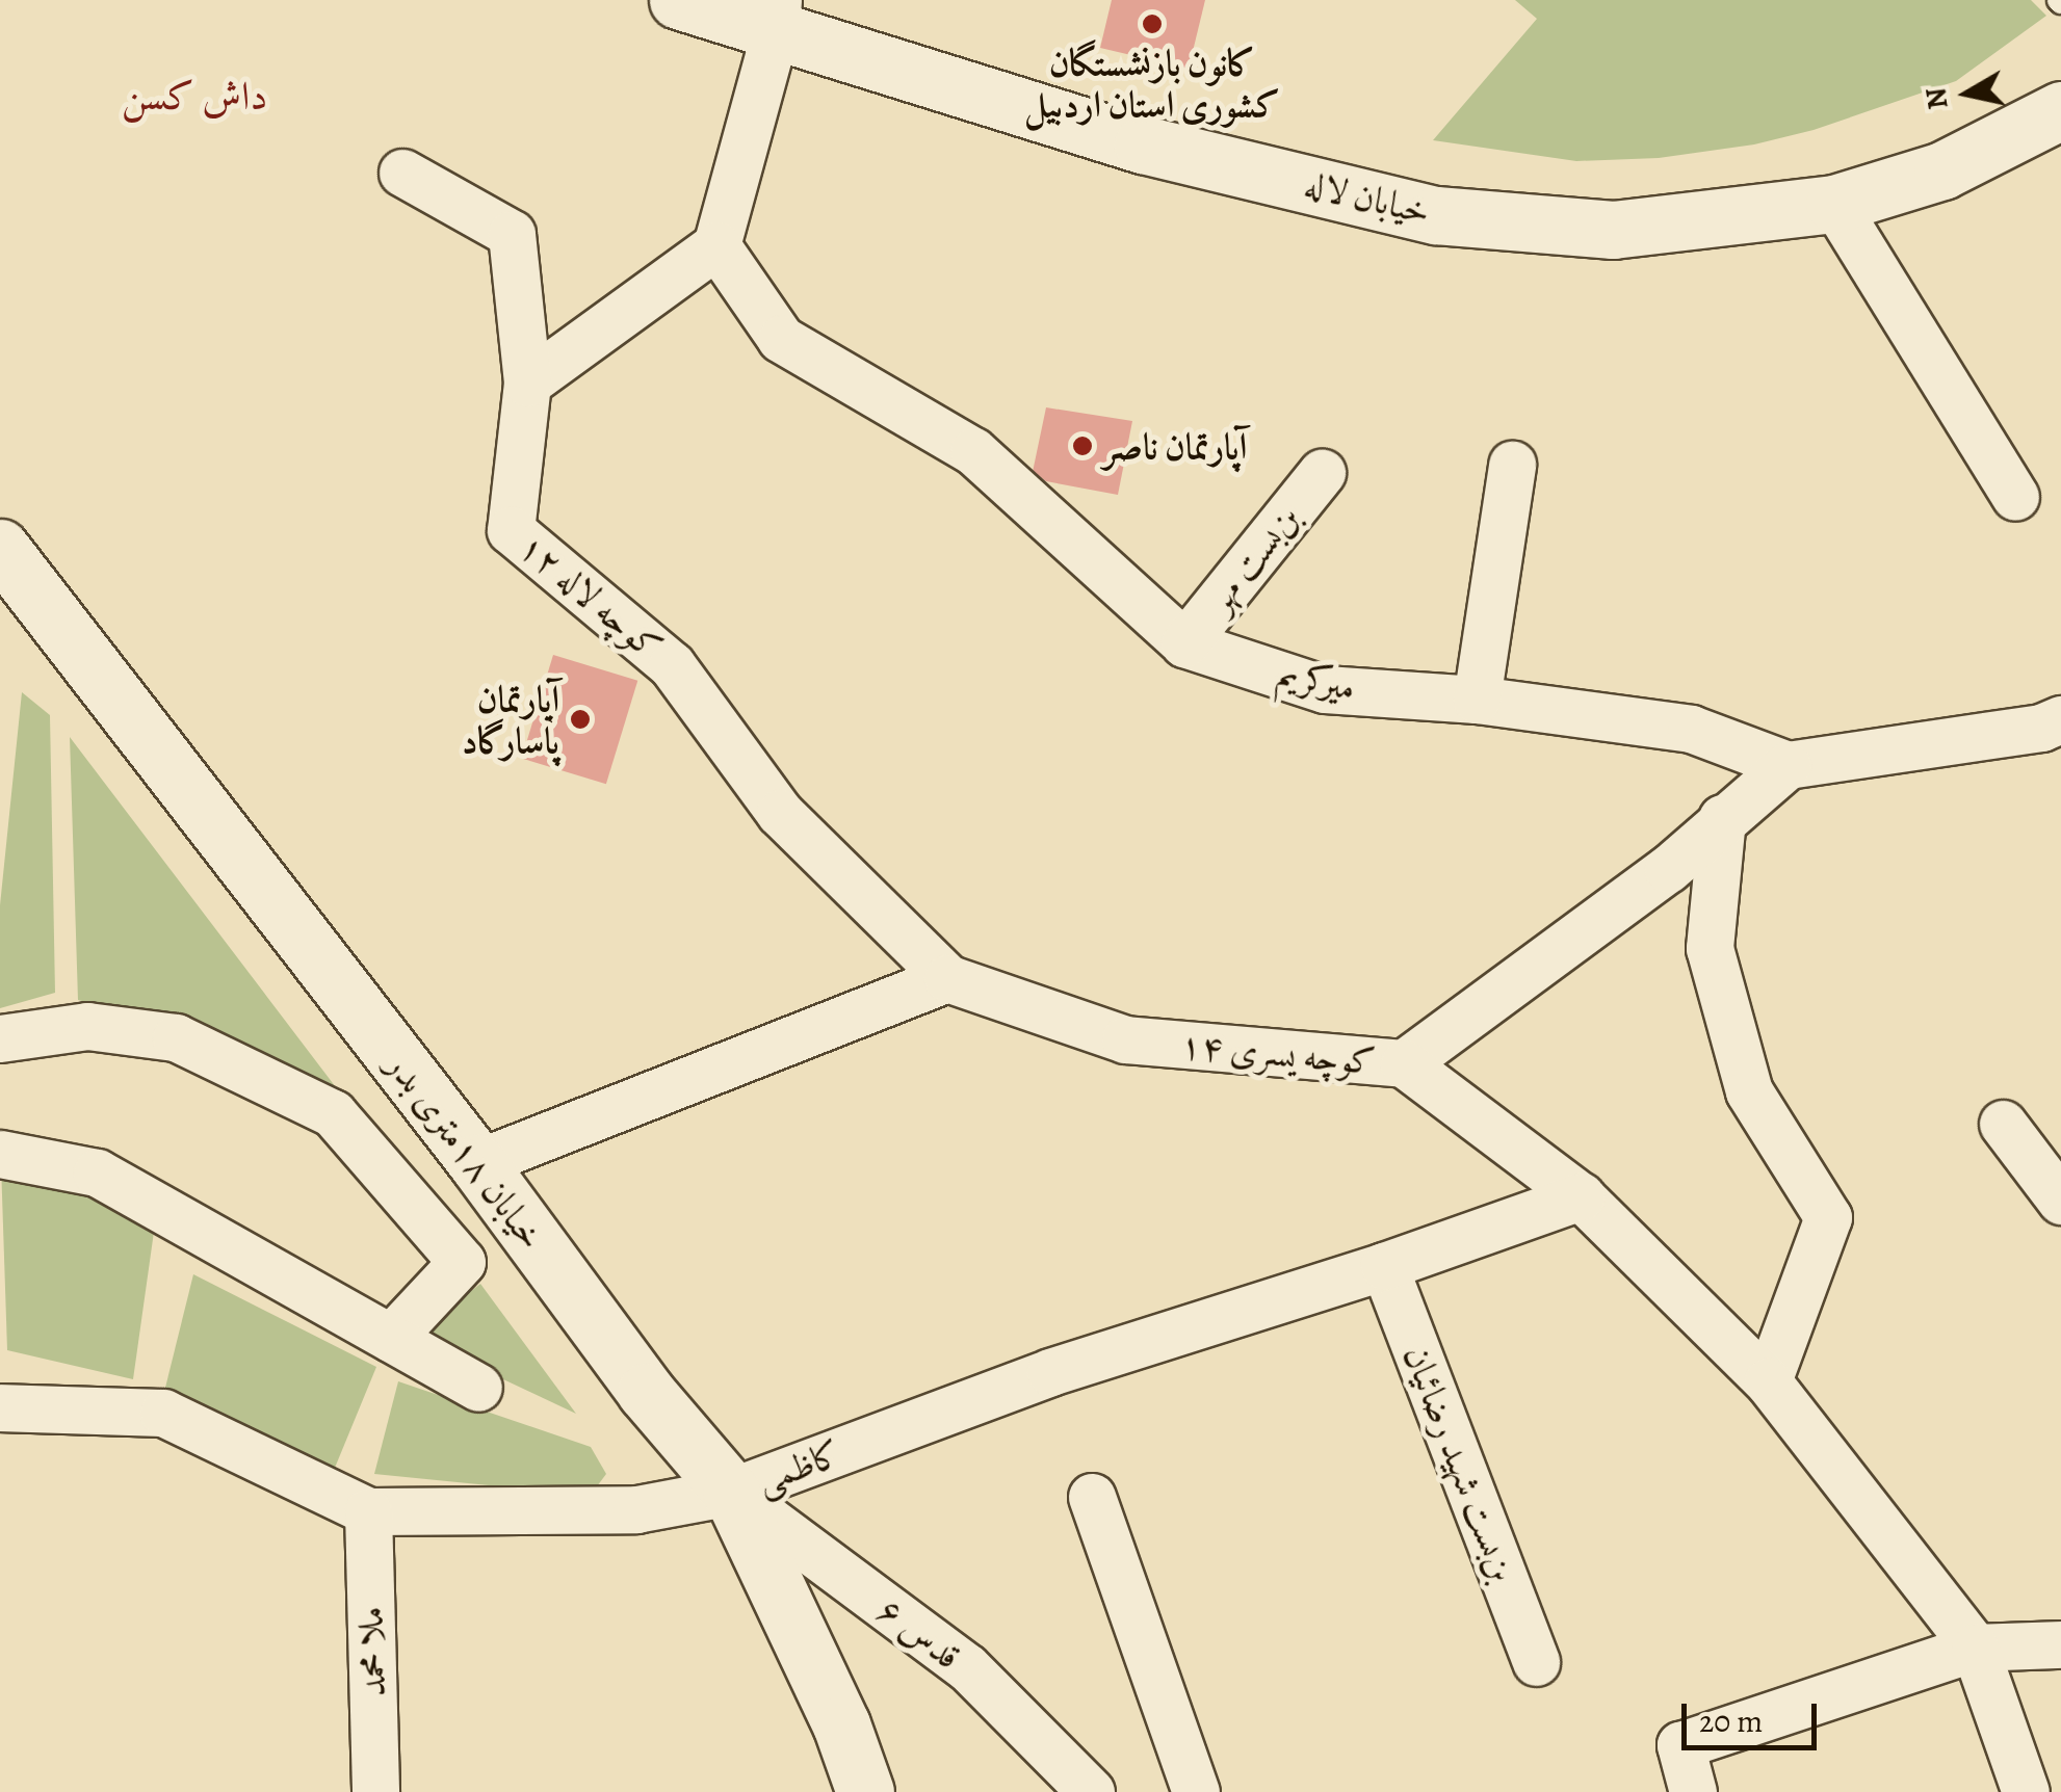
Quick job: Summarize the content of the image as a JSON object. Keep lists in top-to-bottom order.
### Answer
{
  "streets": {
    "street": [
      "خیابان لاله",
      "بن‌بست مهر",
      "کوچه لاله ۱۲",
      "میرکریم",
      "کوچه یسری ۱۴",
      "خیابان ۱۸متری بدر",
      "بن‌بست شهید رضائیان",
      "کاظمی",
      "قدس ۶",
      "ملا محمد"
    ]
  },
  "crossings": [
    ["بن‌بست مهر", "میرکریم"],
    ["کوچه لاله ۱۲", "کوچه یسری ۱۴"],
    ["کوچه یسری ۱۴", "کاظمی"],
    ["خیابان ۱۸متری بدر", "کاظمی"],
    ["خیابان ۱۸متری بدر", "قدس ۶"],
    ["بن‌بست شهید رضائیان", "کاظمی"],
    ["کاظمی", "قدس ۶"],
    ["کاظمی", "ملا محمد"]
  ],
  "districts": ["داش کسن"],
  "places": ["کانون بازنشستگان کشوری استان اردبیل", "آپارتمان ناصر", "آپارتمان پاسارگاد"],
  "scale_bar": "20 m",
  "north": "left"
}
